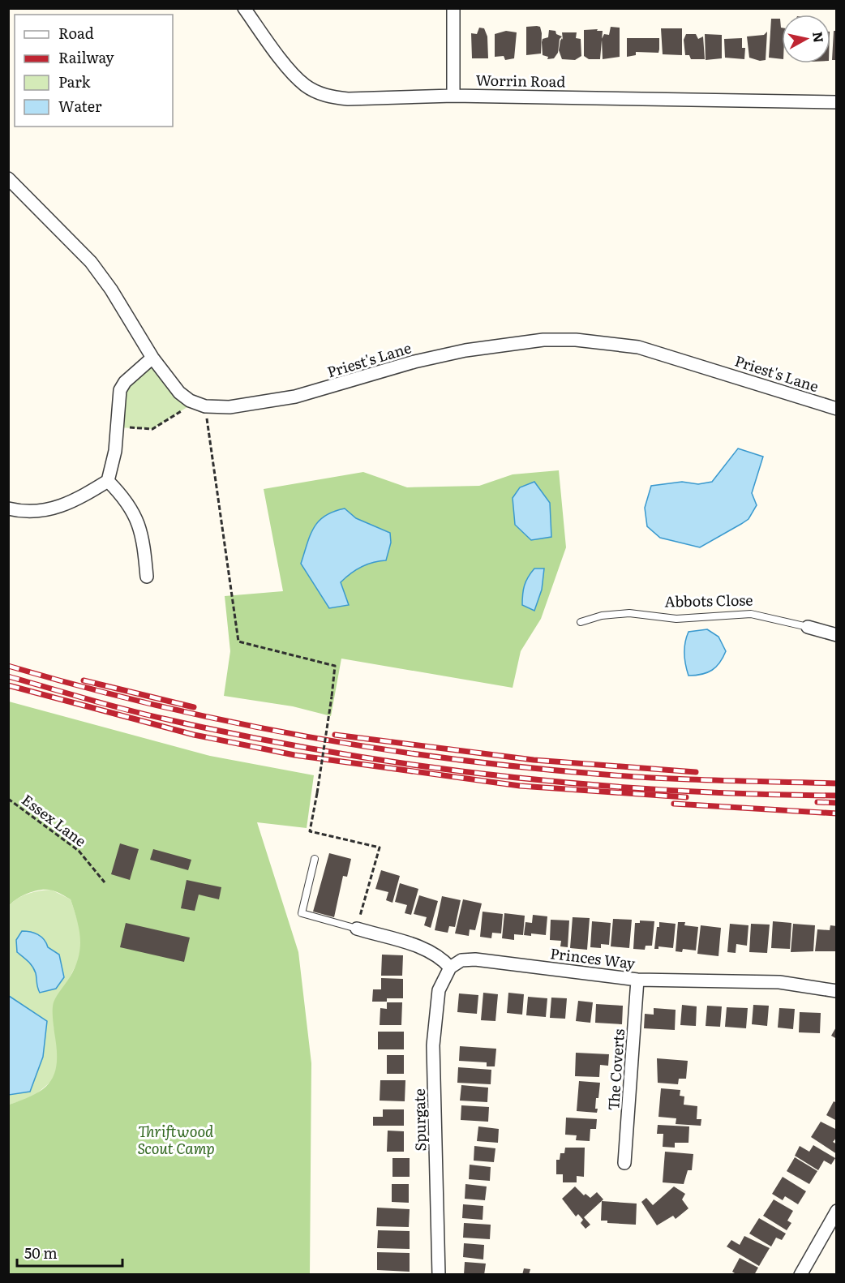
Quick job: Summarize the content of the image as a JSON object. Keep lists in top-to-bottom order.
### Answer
{
  "streets": {
    "street": [
      "Worrin Road",
      "Priest's Lane",
      "Abbots Close",
      "Princes Way",
      "The Coverts",
      "Spurgate"
    ],
    "path": ["Essex Lane"]
  },
  "crossings": [
    ["Princes Way", "The Coverts"],
    ["Princes Way", "Spurgate"]
  ],
  "parks": ["Thriftwood Scout Camp"],
  "legend": [
    "Road",
    "Railway",
    "Park",
    "Water"
  ],
  "scale_bar": "50 m",
  "north": "right"
}
